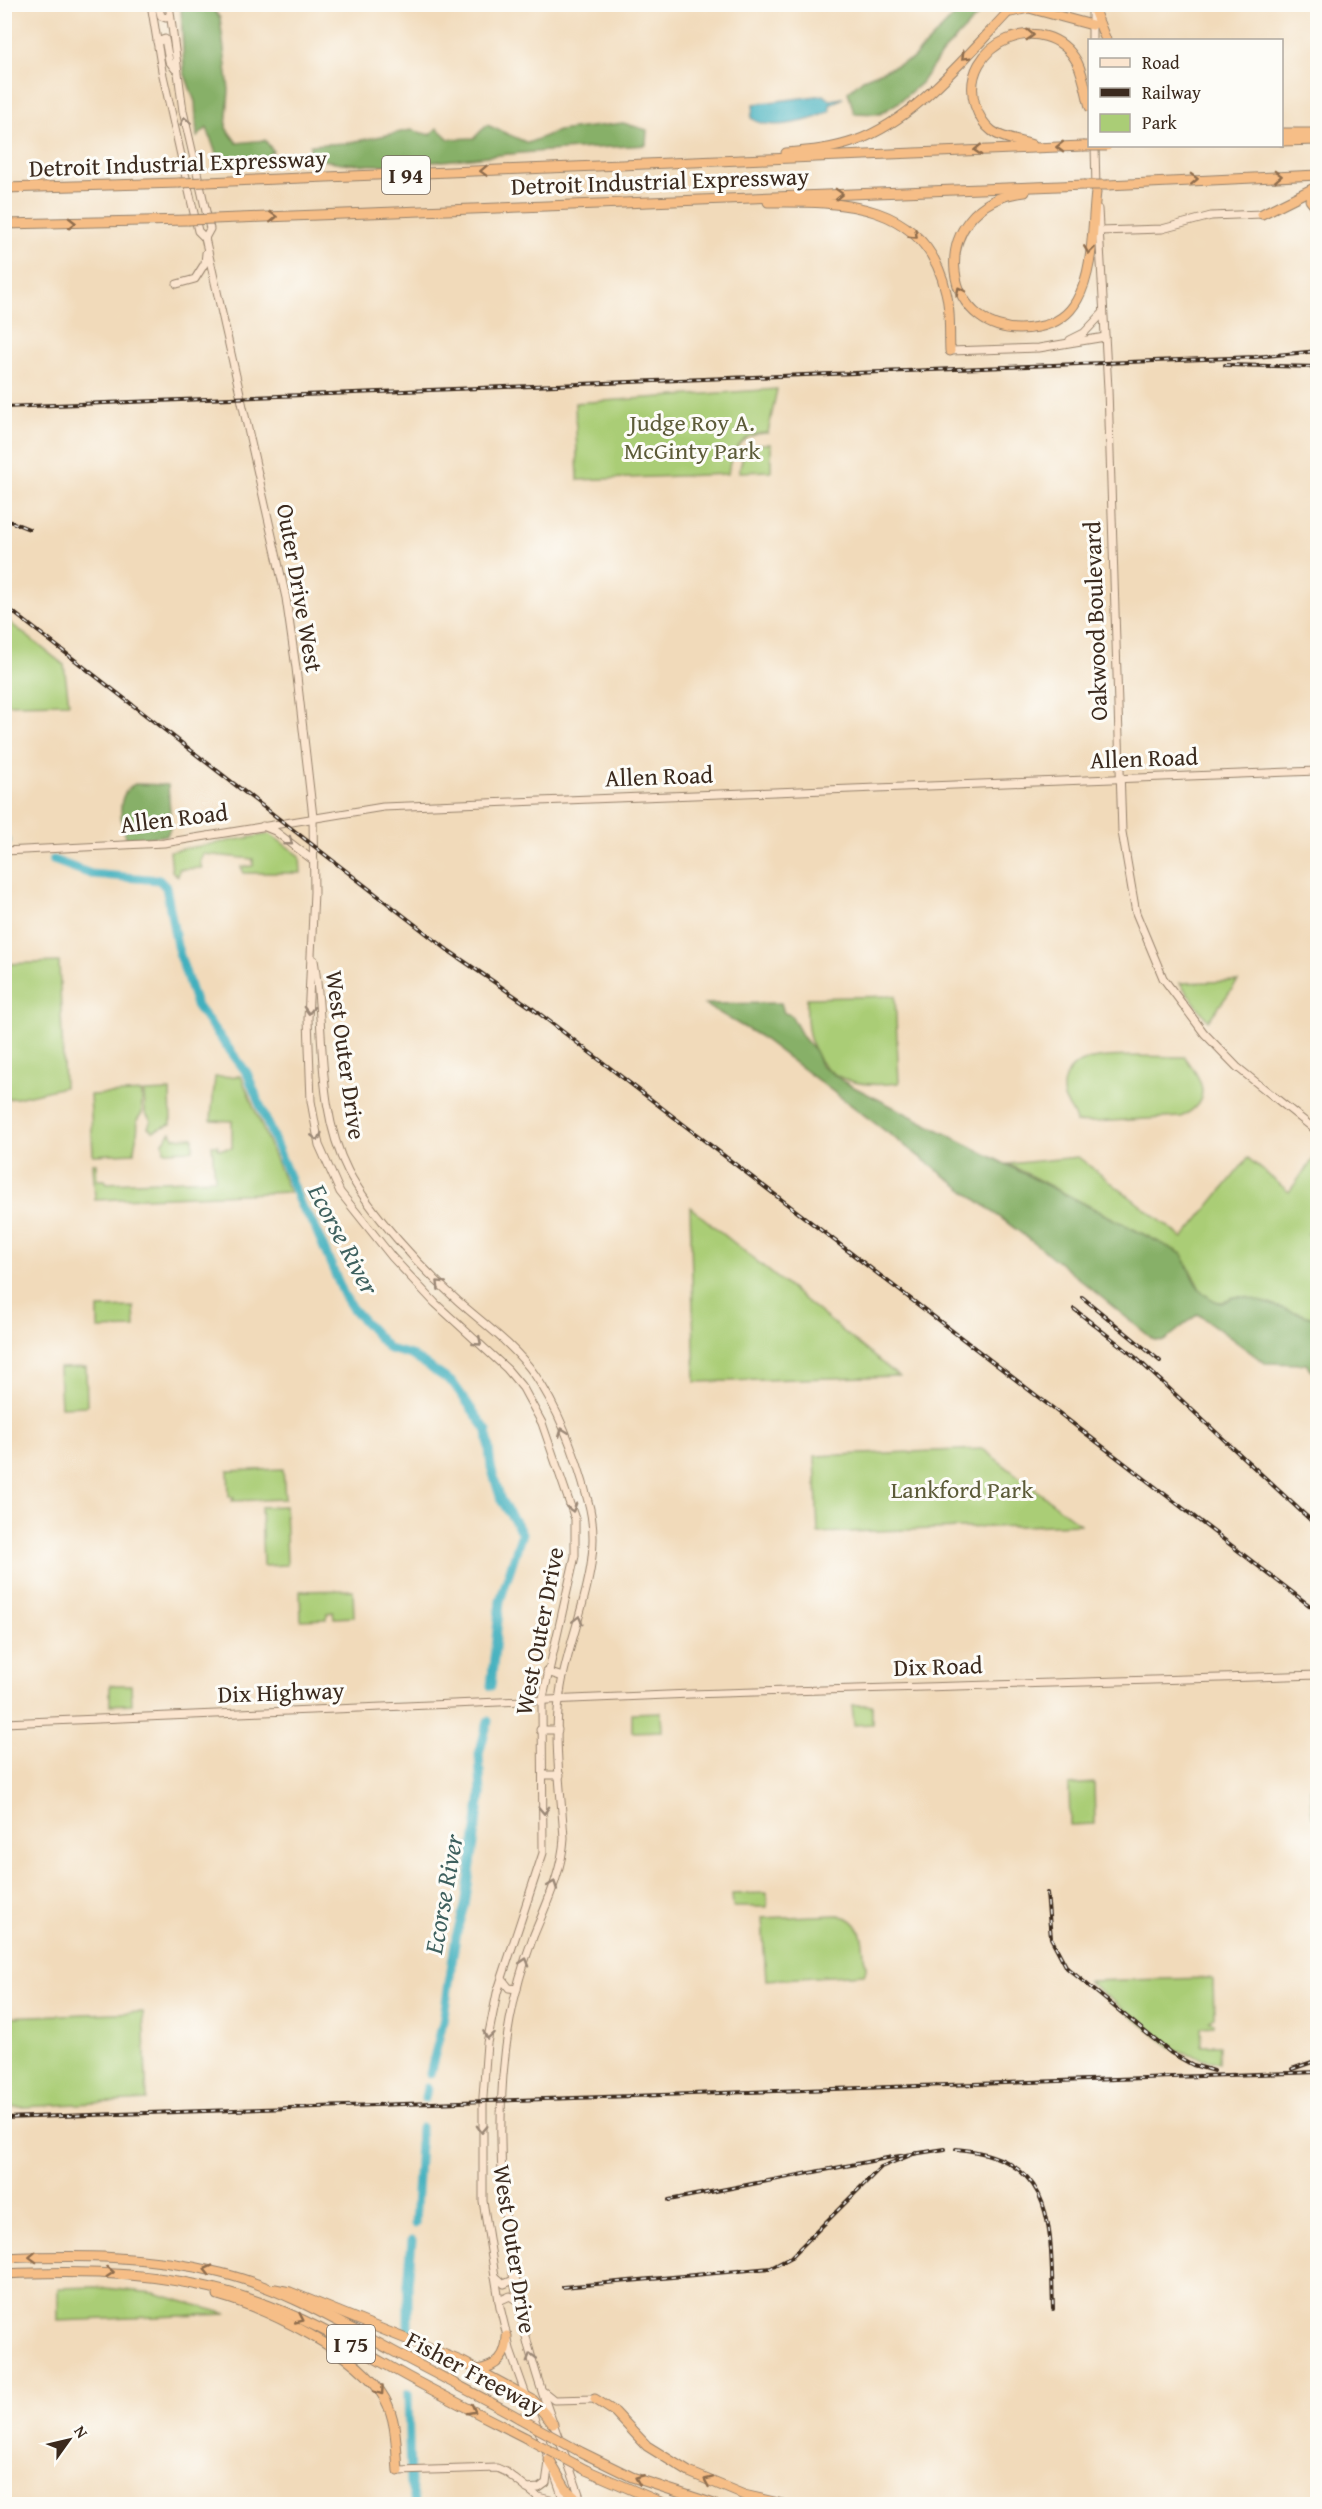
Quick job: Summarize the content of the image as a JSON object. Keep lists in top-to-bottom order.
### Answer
{
  "streets": {
    "highway": [
      "Detroit Industrial Expressway",
      "I 94",
      "I 75",
      "Fisher Freeway"
    ],
    "main road": [
      "Outer Drive West",
      "Oakwood Boulevard",
      "Allen Road",
      "West Outer Drive",
      "Dix Road",
      "Dix Highway"
    ]
  },
  "crossings": [
    ["Outer Drive West", "Allen Road"],
    ["Outer Drive West", "West Outer Drive"],
    ["Oakwood Boulevard", "Allen Road"],
    ["West Outer Drive", "Dix Road"],
    ["West Outer Drive", "Dix Highway"],
    ["Dix Road", "Dix Highway"]
  ],
  "water": ["Ecorse River"],
  "parks": ["Judge Roy A. McGinty Park", "Lankford Park"],
  "legend": ["Road", "Railway", "Park"],
  "north": "top right"
}
